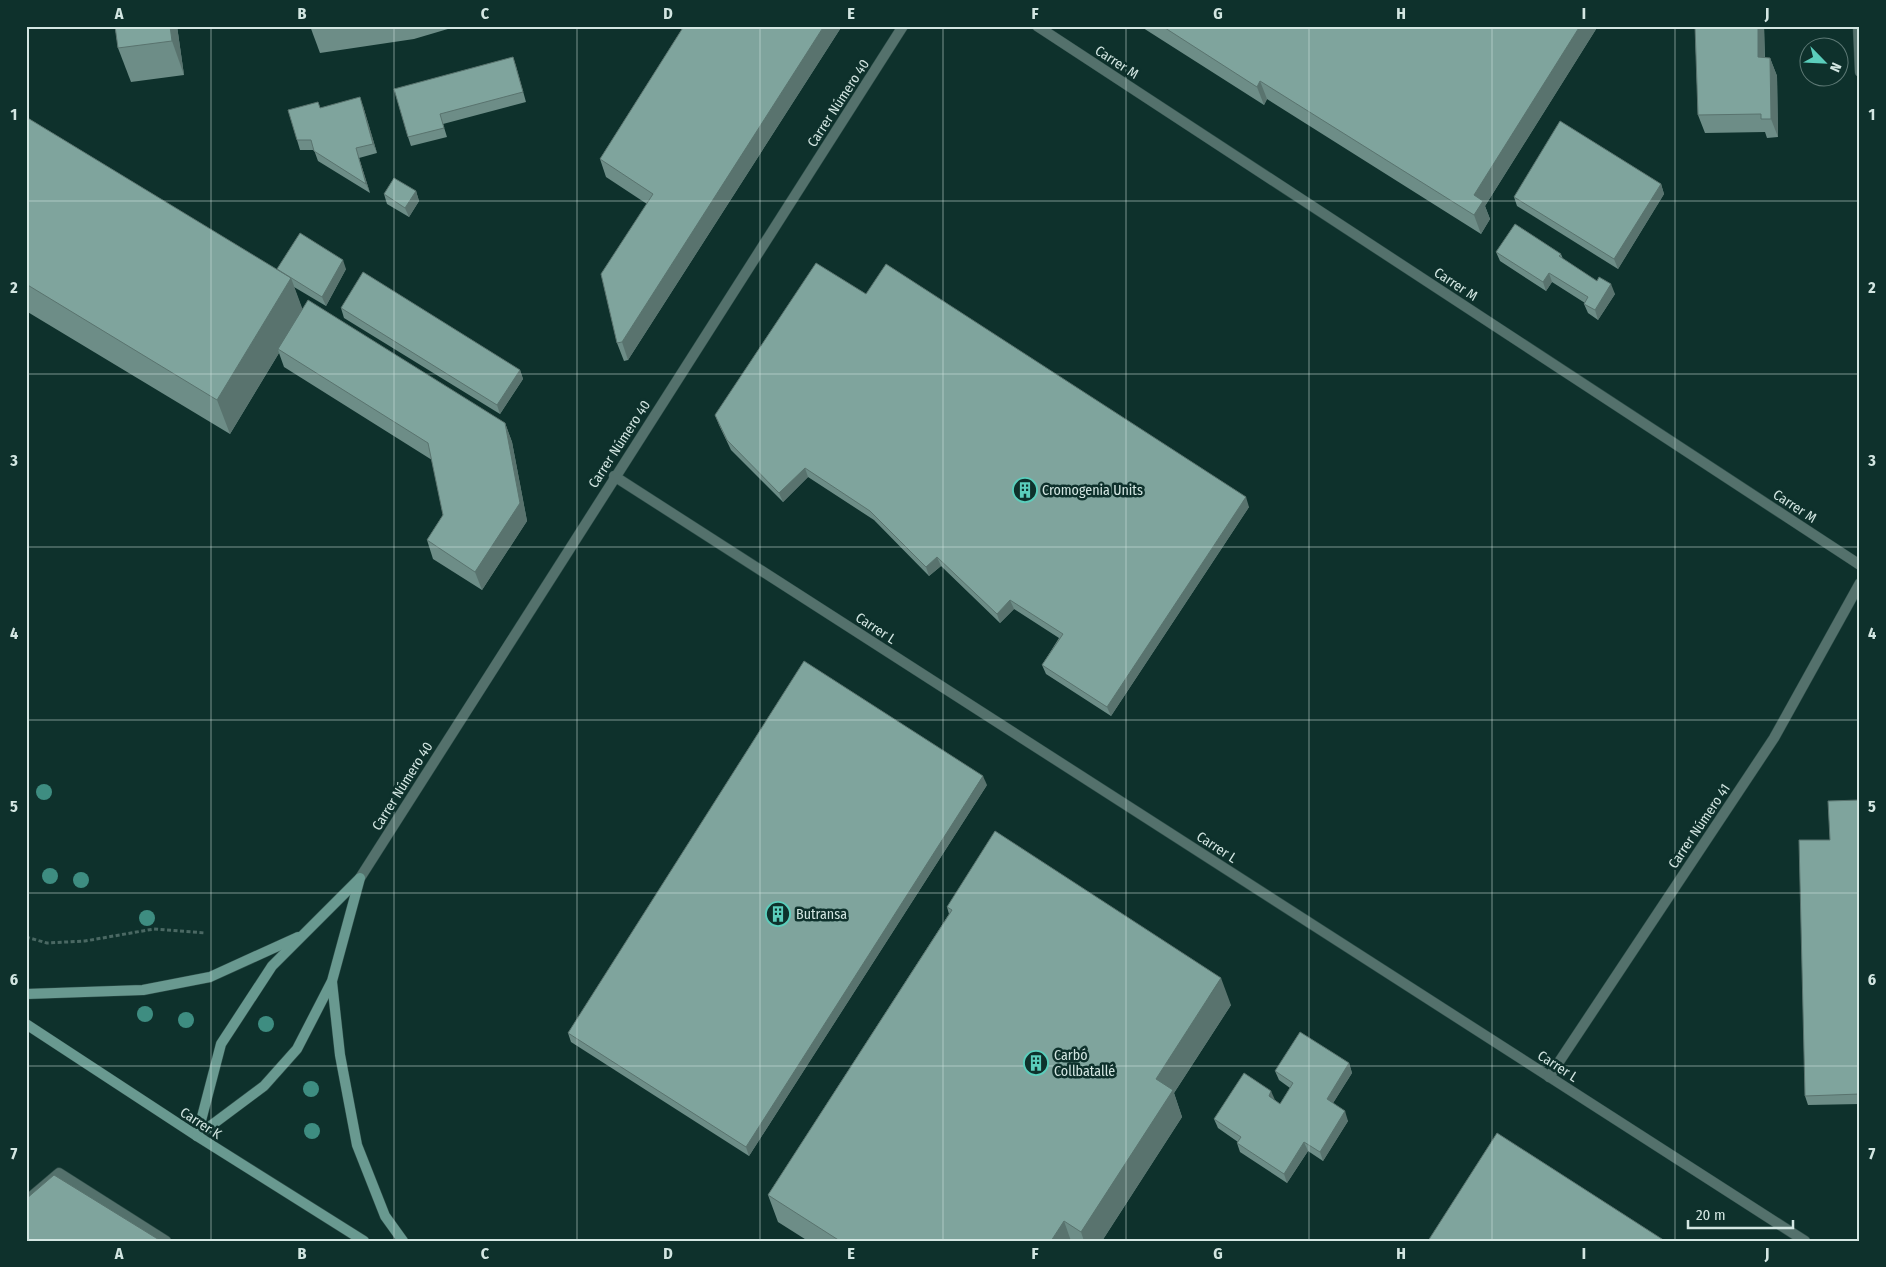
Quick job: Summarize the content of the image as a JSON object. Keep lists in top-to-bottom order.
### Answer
{
  "streets": {
    "main road": ["Carrer K"],
    "street": [
      "Carrer M",
      "Carrer Número 40",
      "Carrer L",
      "Carrer Número 41"
    ]
  },
  "crossings": [
    ["Carrer Número 40", "Carrer L"],
    ["Carrer L", "Carrer Número 41"]
  ],
  "places": {
    "building": ["Cromogenia Units", "Butransa", "Carbó Collbatallé"]
  },
  "scale_bar": "20 m",
  "north": "bottom right",
  "grid": {
    "columns": [
      "A",
      "B",
      "C",
      "D",
      "E",
      "F",
      "G",
      "H",
      "I",
      "J"
    ],
    "rows": [
      "1",
      "2",
      "3",
      "4",
      "5",
      "6",
      "7"
    ]
  }
}
